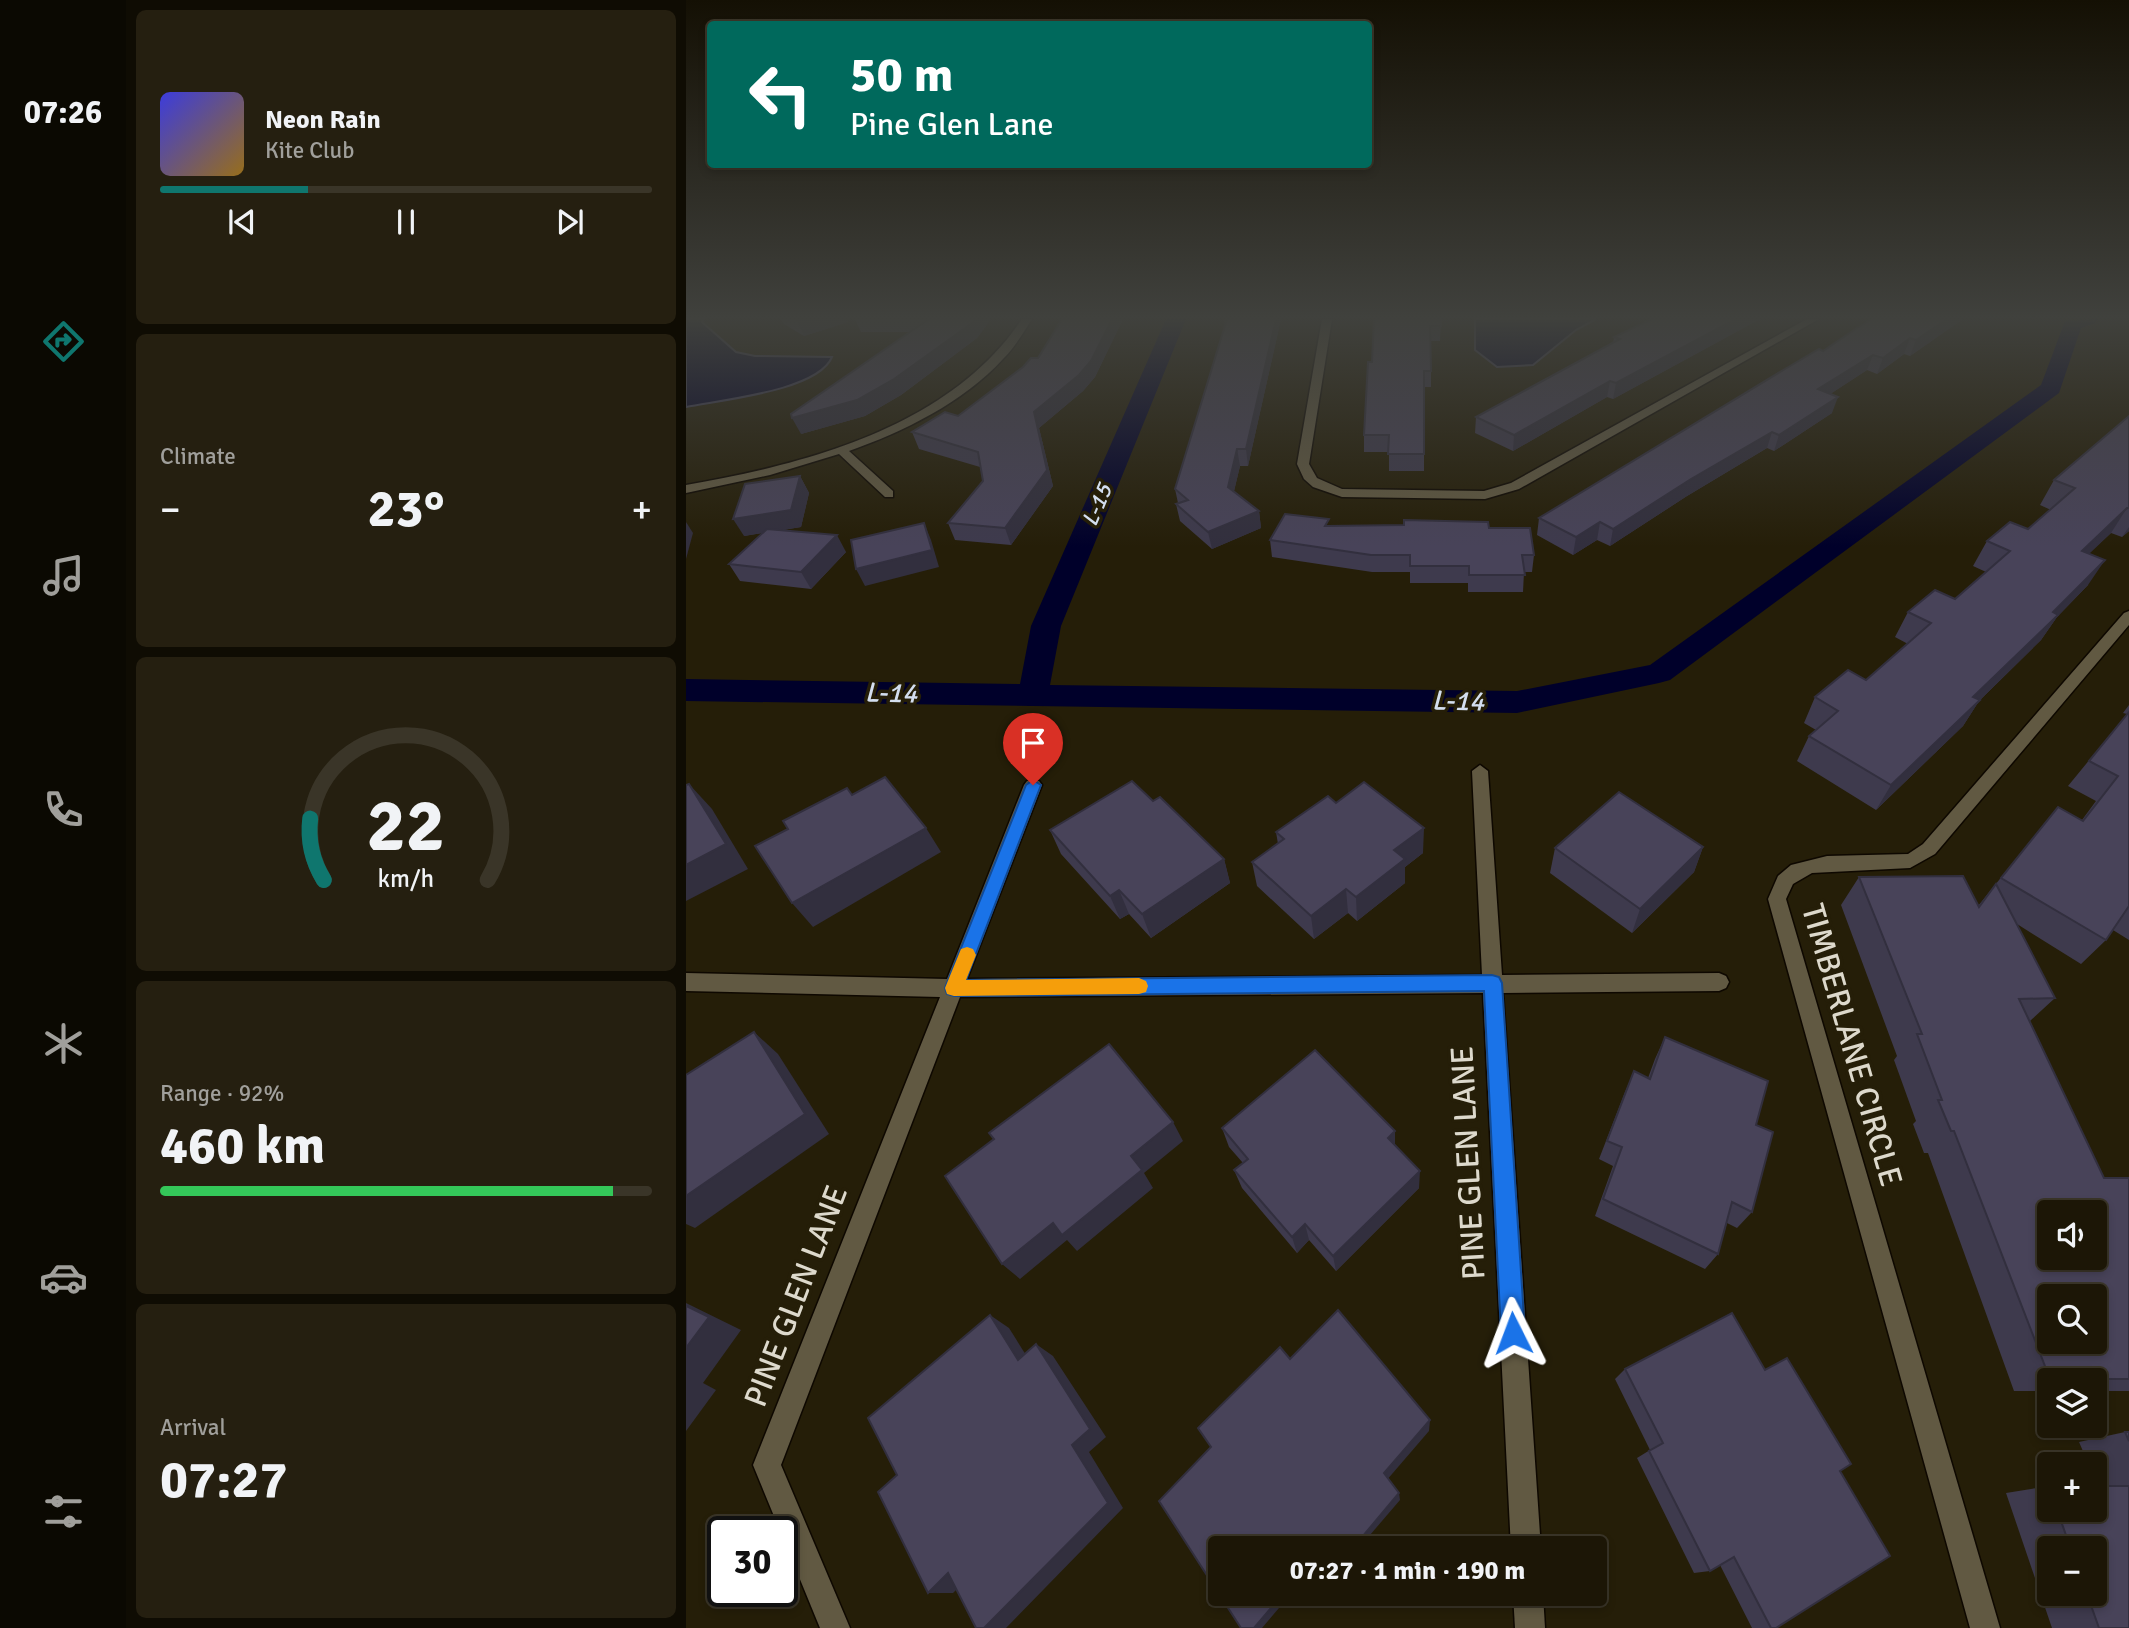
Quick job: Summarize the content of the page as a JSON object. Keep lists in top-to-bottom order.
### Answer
{
  "streets": {
    "street": ["TIMBERLANE CIRCLE", "PINE GLEN LANE"]
  },
  "water": ["L-15", "L-14"],
  "page": {
    "tabs": "07:26",
    "turn": ["50 m", "Pine Glen Lane"],
    "song": ["Neon Rain", "Kite Club"],
    "tile": [
      "Climate",
      ["Range · 92%", "460 km"],
      ["Arrival", "07:27"]
    ],
    "heat": ["−", "23°", "+"],
    "map_buttons": ["+", "−"],
    "limit": "30",
    "trip": "07:27 · 1 min · 190 m",
    "gauge": ["22", "km/h"]
  }
}
